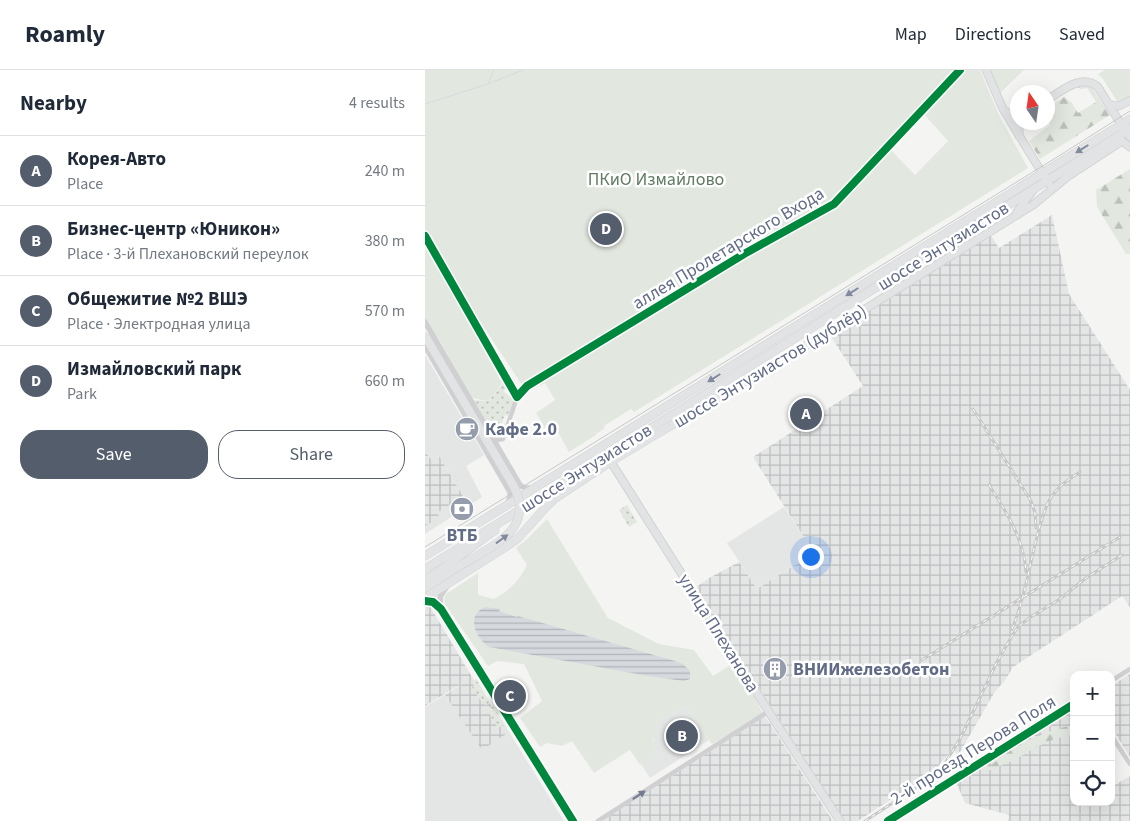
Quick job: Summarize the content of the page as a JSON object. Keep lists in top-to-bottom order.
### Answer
{
  "streets": {
    "main road": ["шоссе Энтузиастов", "шоссе Энтузиастов (дублёр)", "улица Плеханова"],
    "street": ["аллея Пролетарского Входа", "2-й проезд Перова Поля"]
  },
  "crossings": [
    ["шоссе Энтузиастов", "шоссе Энтузиастов (дублёр)"],
    ["шоссе Энтузиастов", "улица Плеханова"],
    ["шоссе Энтузиастов (дублёр)", "улица Плеханова"]
  ],
  "parks": ["ПКиО Измайлово"],
  "places": {
    "cafe": ["Кафе 2.0"],
    "bank": ["ВТБ"],
    "building": ["ВНИИжелезобетон"]
  },
  "north": "top",
  "page": {
    "header": "Roamly",
    "nav": ["Map", "Directions", "Saved"],
    "heading": ["Nearby", "4 results"],
    "list": [
      {
        "mark": "A",
        "name": "Корея-Авто",
        "note": "Place",
        "value": "240 m"
      },
      {
        "mark": "B",
        "name": "Бизнес-центр «Юникон»",
        "note": "Place · 3-й Плехановский переулок",
        "value": "380 m"
      },
      {
        "mark": "C",
        "name": "Общежитие №2 ВШЭ",
        "note": "Place · Электродная улица",
        "value": "570 m"
      },
      {
        "mark": "D",
        "name": "Измайловский парк",
        "note": "Park",
        "value": "660 m"
      }
    ],
    "pins": [
      "D",
      "A",
      "C",
      "B"
    ],
    "buttons": ["Save", "Share"],
    "map_buttons": ["+", "−"]
  }
}
